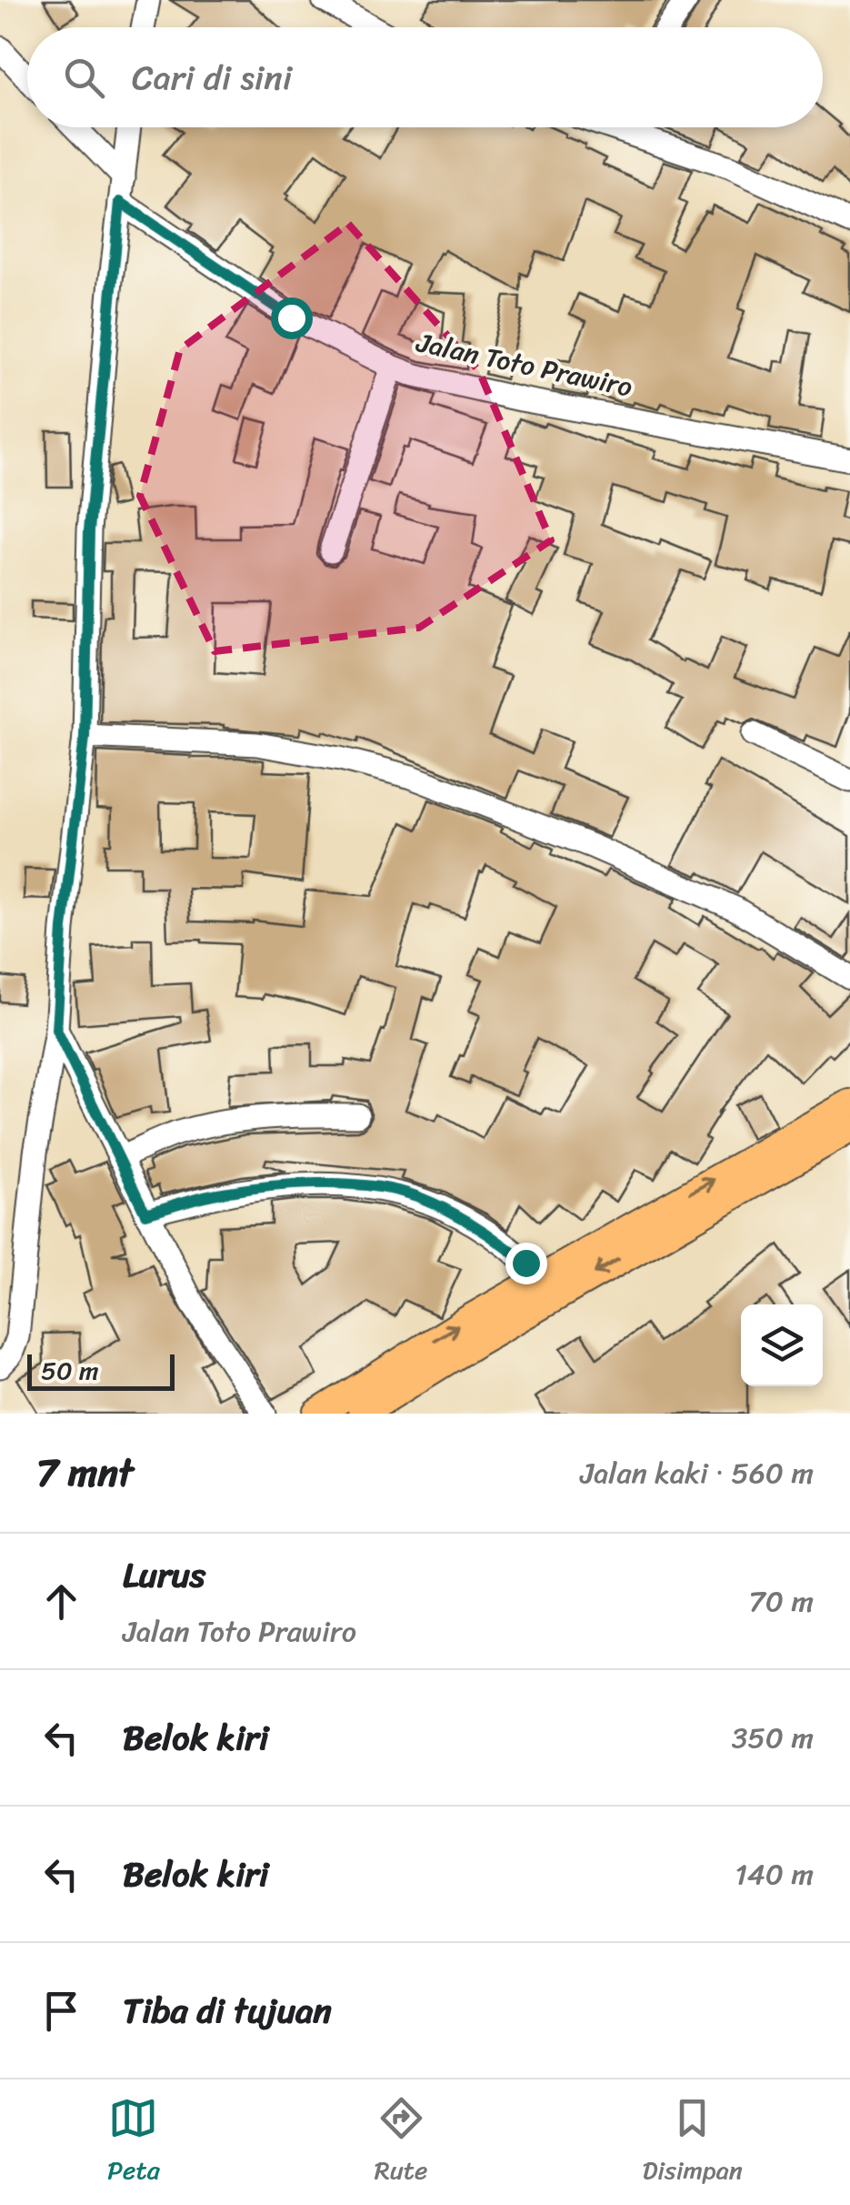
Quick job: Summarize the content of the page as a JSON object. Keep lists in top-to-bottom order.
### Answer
{
  "streets": {
    "street": ["Jalan Toto Prawiro"]
  },
  "scale_bar": "50 m",
  "page": {
    "search": "Cari di sini",
    "scale": "50 m",
    "heading": ["7 mnt", "Jalan kaki · 560 m"],
    "list": [
      ["Lurus", "Jalan Toto Prawiro", "70 m"],
      ["Belok kiri", "350 m"],
      ["Belok kiri", "140 m"],
      "Tiba di tujuan"
    ],
    "nav": ["Peta", "Rute", "Disimpan"]
  }
}
